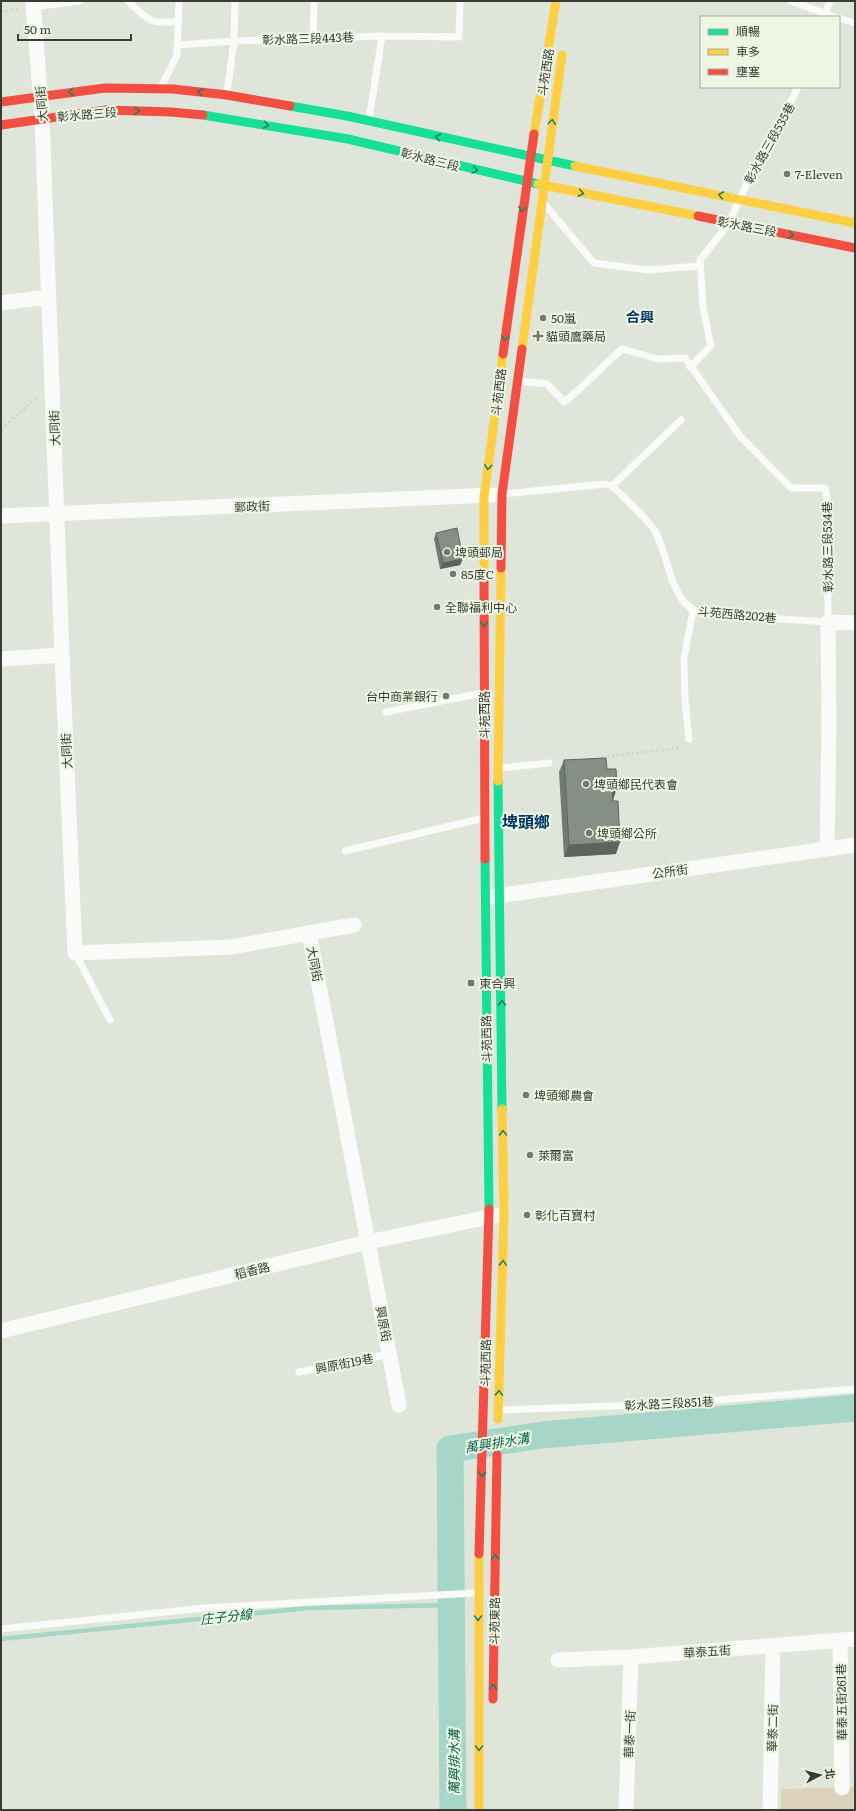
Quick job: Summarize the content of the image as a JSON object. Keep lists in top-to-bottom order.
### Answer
{
  "streets": {
    "main road": ["斗苑西路", "彰水路三段", "斗苑東路"],
    "street": [
      "大同街",
      "郵政街",
      "公所街",
      "稻香路",
      "興原街",
      "華泰五街",
      "華泰五街261巷",
      "華泰二街",
      "華泰一街"
    ],
    "lane": [
      "彰水路三段443巷",
      "彰水路三段535巷",
      "彰水路三段534巷",
      "斗苑西路202巷",
      "興原街19巷",
      "彰水路三段851巷"
    ]
  },
  "crossings": [
    ["斗苑西路", "彰水路三段"],
    ["斗苑西路", "郵政街"],
    ["斗苑西路", "公所街"],
    ["斗苑西路", "稻香路"],
    ["斗苑西路", "彰水路三段851巷"],
    ["斗苑西路", "斗苑東路"],
    ["大同街", "彰水路三段"],
    ["大同街", "郵政街"],
    ["大同街", "稻香路"],
    ["大同街", "興原街"],
    ["彰水路三段", "彰水路三段535巷"],
    ["彰水路三段534巷", "斗苑西路202巷"],
    ["稻香路", "興原街"],
    ["興原街", "興原街19巷"],
    ["華泰五街", "華泰五街261巷"],
    ["華泰五街", "華泰二街"],
    ["華泰五街", "華泰一街"]
  ],
  "districts": ["合興", "埤頭鄉"],
  "water": ["萬興排水溝", "庄子分線"],
  "places": {
    "other": [
      "7-Eleven",
      "50嵐",
      "埤頭郵局",
      "85度C",
      "全聯福利中心",
      "台中商業銀行",
      "埤頭鄉民代表會",
      "埤頭鄉公所",
      "埤頭鄉農會",
      "萊爾富",
      "彰化百寶村"
    ],
    "health": ["貓頭鷹藥局"],
    "transit": ["東合興"]
  },
  "legend": ["順暢", "車多", "壅塞"],
  "scale_bar": "50 m",
  "north": "right"
}
